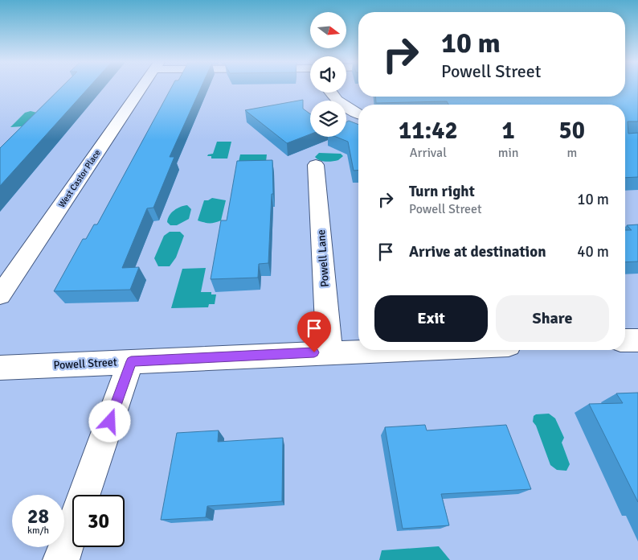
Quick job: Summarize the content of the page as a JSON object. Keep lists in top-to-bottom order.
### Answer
{
  "streets": {
    "street": ["West Castor Place", "Powell Lane", "Powell Street"]
  },
  "crossings": [
    ["Powell Lane", "Powell Street"]
  ],
  "north": "right",
  "page": {
    "turn": ["10 m", "Powell Street"],
    "eta": [
      "11:42",
      "Arrival",
      "1",
      "min",
      "50",
      "m"
    ],
    "list": [
      {
        "name": "Turn right",
        "note": "Powell Street",
        "value": "10 m"
      },
      {
        "name": "Arrive at destination",
        "value": "40 m"
      }
    ],
    "buttons": ["Exit", "Share"],
    "speed": "28 km/h",
    "limit": "30"
  }
}
